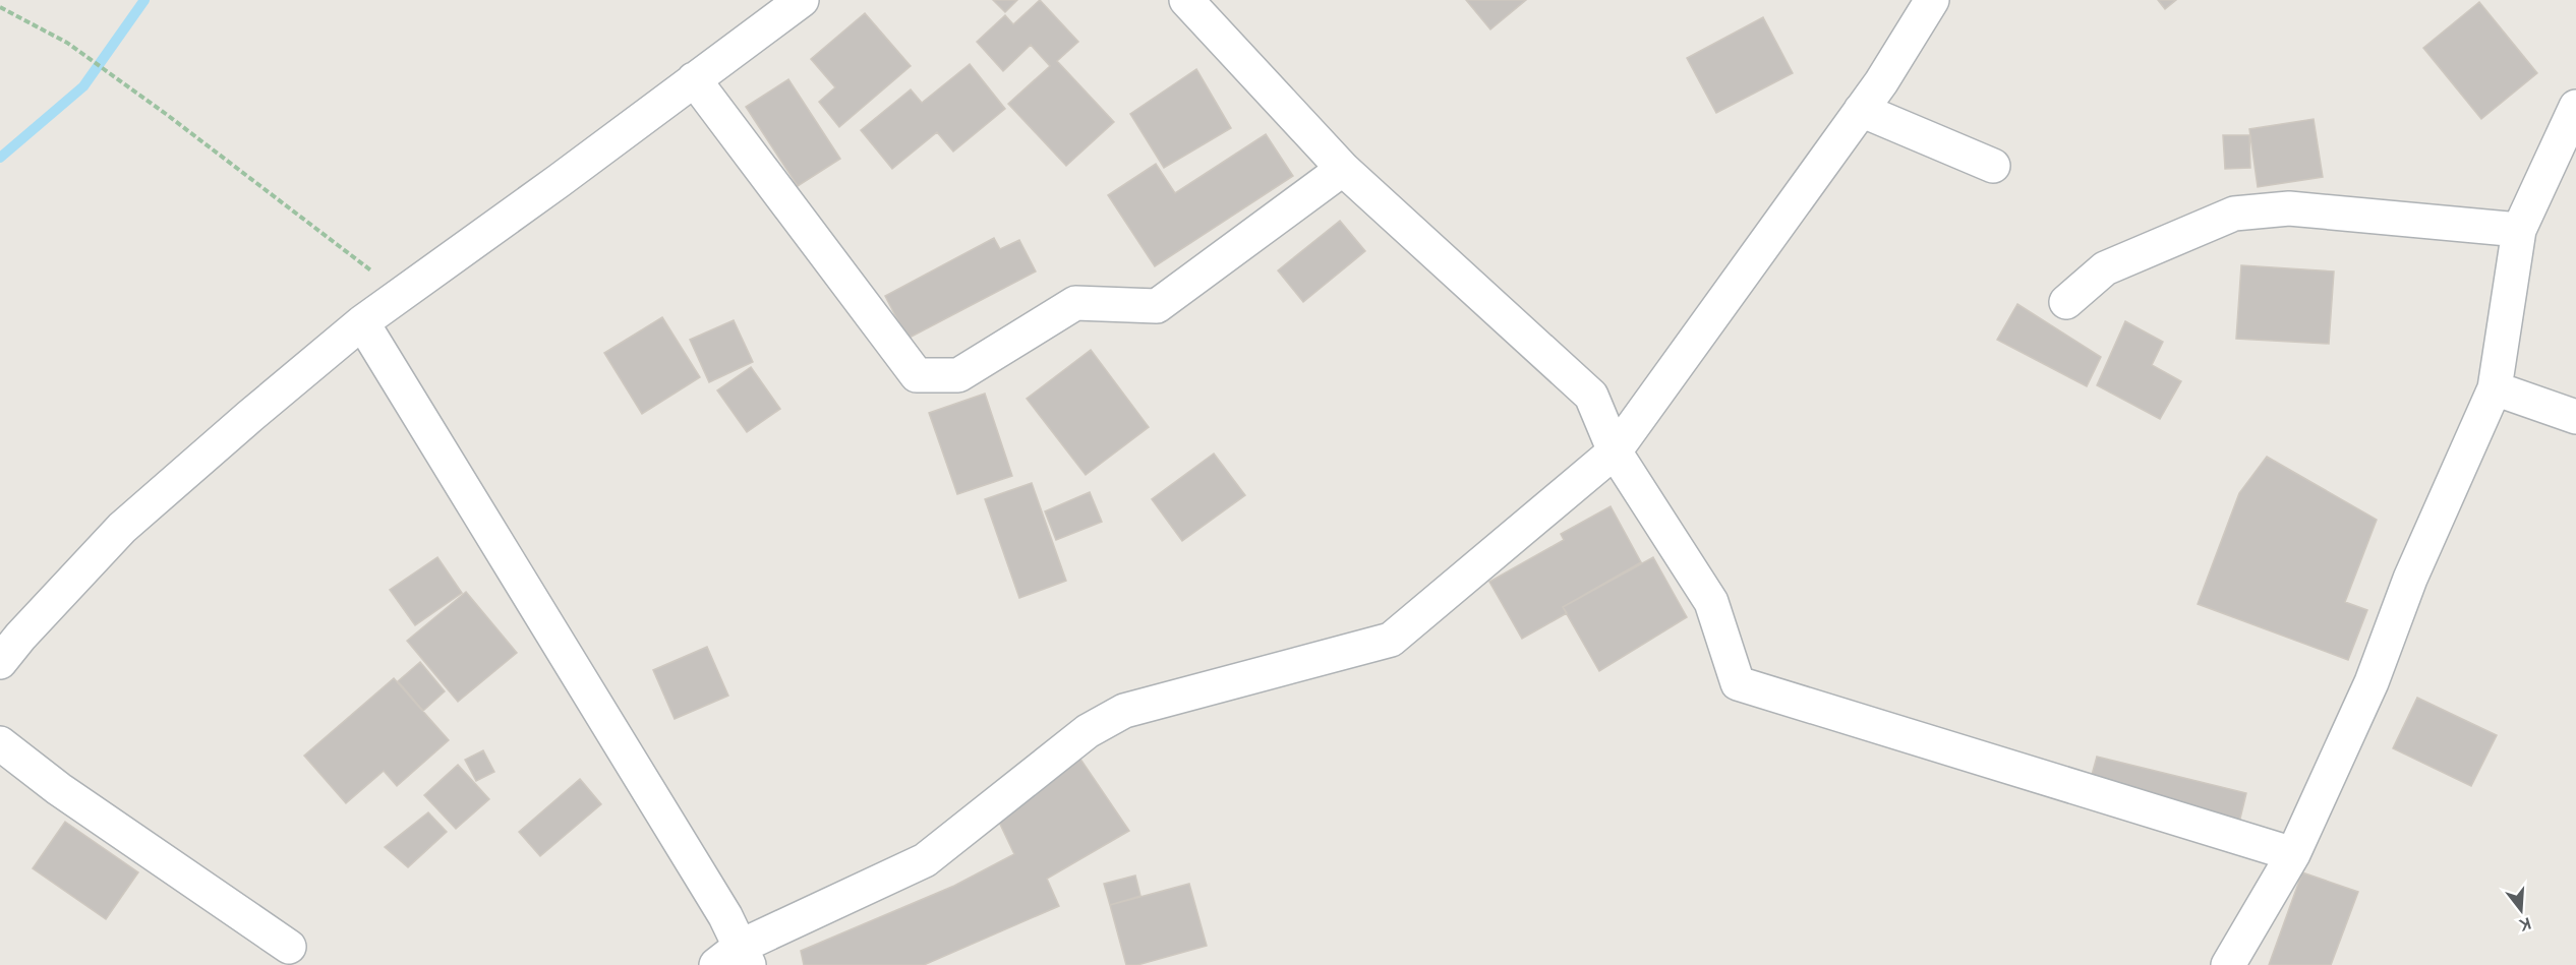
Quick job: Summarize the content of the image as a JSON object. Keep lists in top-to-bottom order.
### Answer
{
  "north": "bottom"
}
